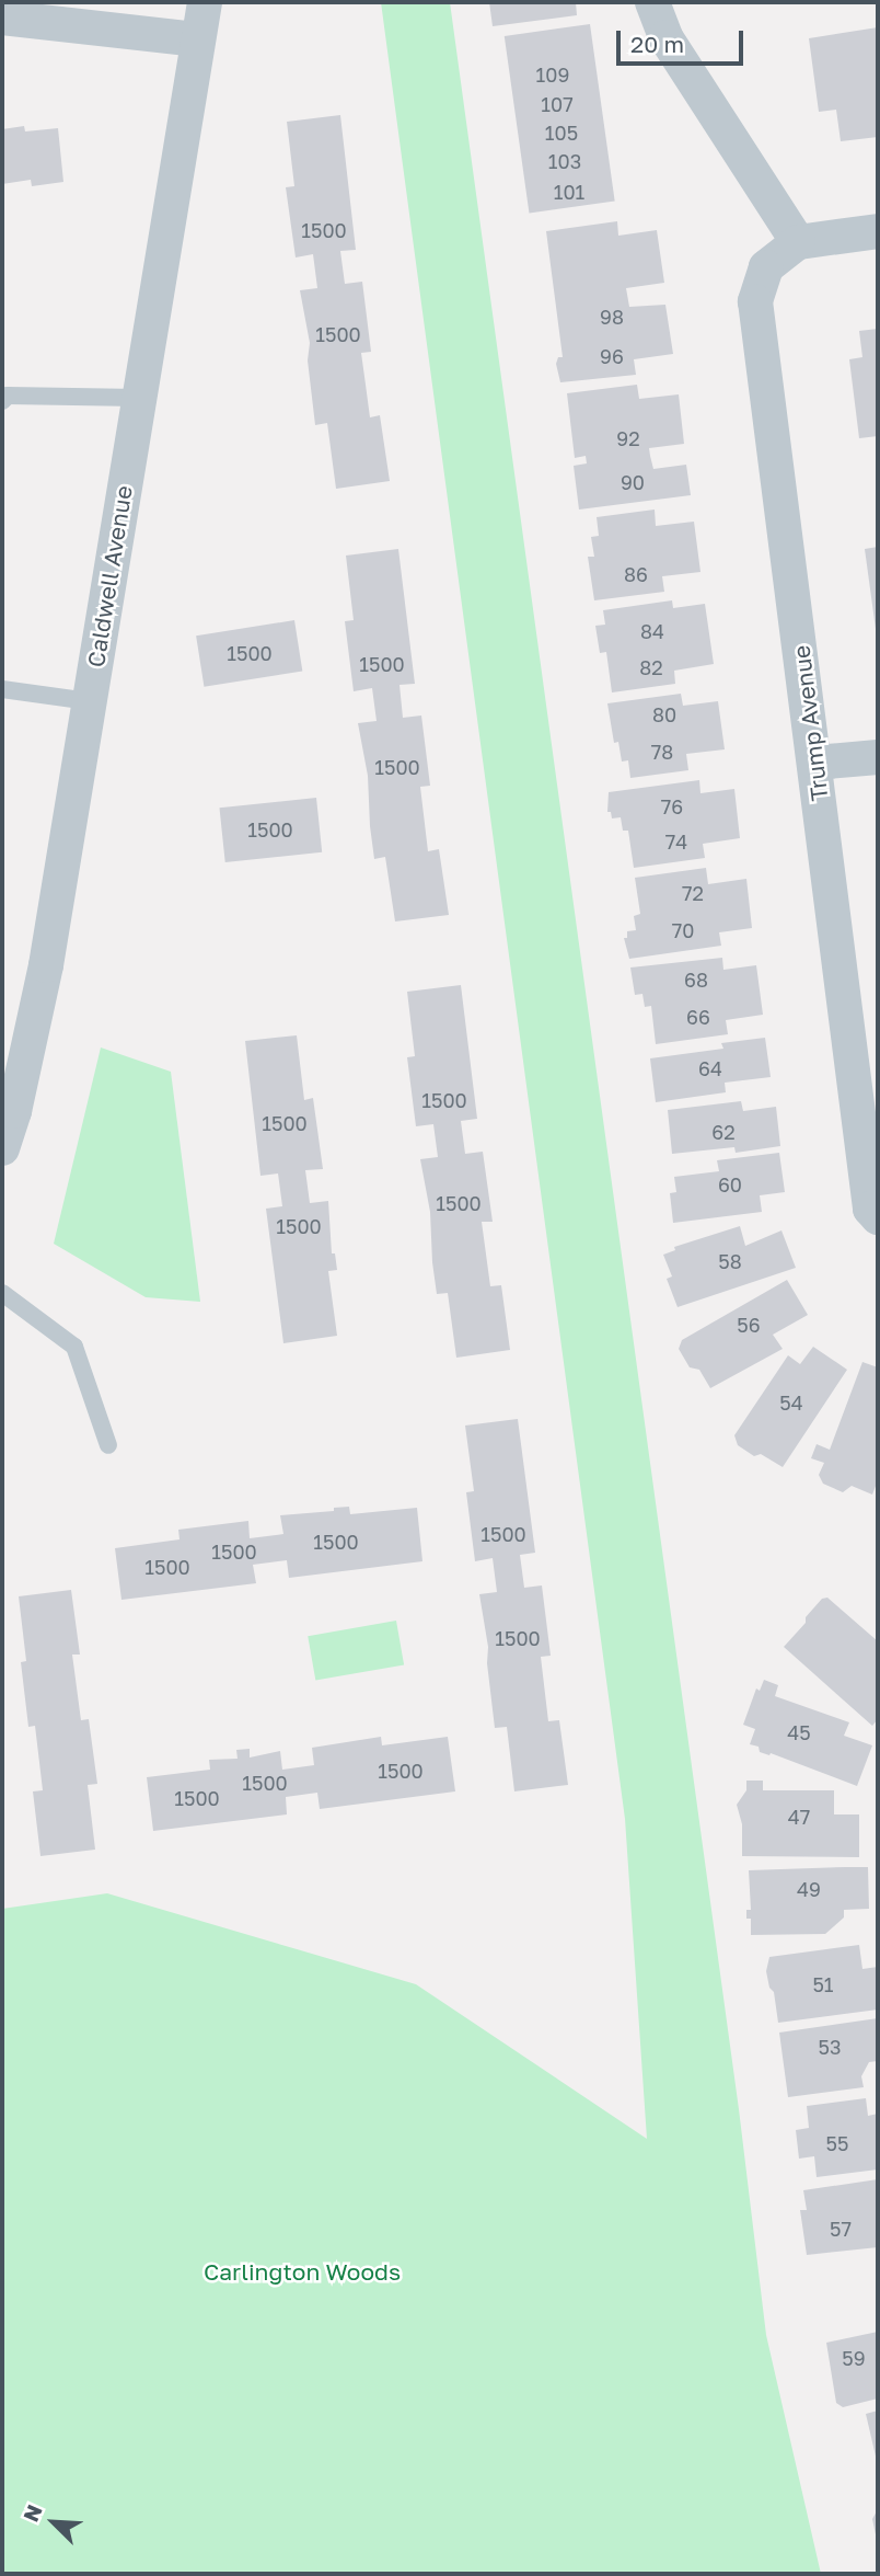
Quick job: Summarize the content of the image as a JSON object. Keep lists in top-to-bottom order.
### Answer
{
  "streets": {
    "street": ["Caldwell Avenue", "Trump Avenue"]
  },
  "parks": ["Carlington Woods"],
  "house_numbers": [
    "109",
    "107",
    "105",
    "103",
    "101",
    "1500",
    "98",
    "1500",
    "96",
    "92",
    "90",
    "86",
    "84",
    "1500",
    "1500",
    "82",
    "80",
    "78",
    "1500",
    "76",
    "1500",
    "74",
    "72",
    "70",
    "68",
    "66",
    "64",
    "1500",
    "1500",
    "62",
    "60",
    "1500",
    "1500",
    "58",
    "56",
    "54",
    "1500",
    "1500",
    "1500",
    "1500",
    "1500",
    "45",
    "1500",
    "1500",
    "1500",
    "47",
    "49",
    "51",
    "53",
    "55",
    "57",
    "59"
  ],
  "scale_bar": "20 m",
  "north": "top left"
}
